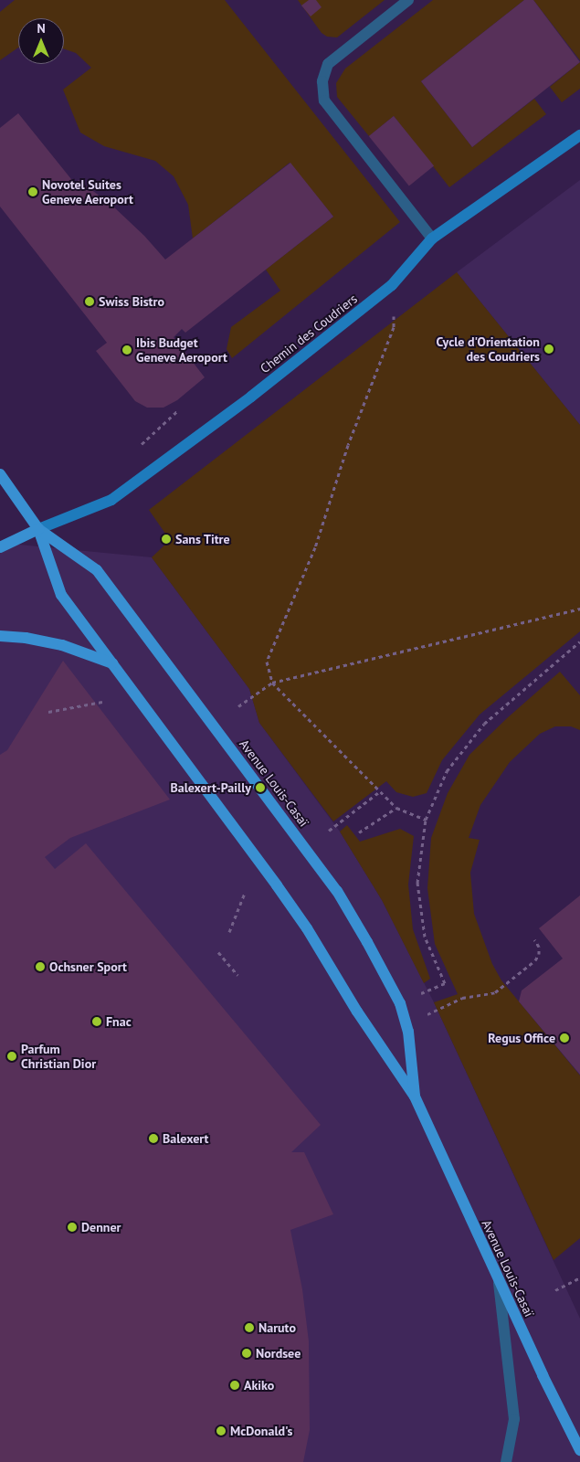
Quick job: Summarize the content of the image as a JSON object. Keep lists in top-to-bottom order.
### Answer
{
  "streets": {
    "main road": ["Avenue Louis-Casaï"],
    "street": ["Chemin des Coudriers"]
  },
  "crossings": [
    ["Chemin des Coudriers", "Avenue Louis-Casaï"]
  ],
  "places": [
    "Novotel Suites Geneve Aeroport",
    "Swiss Bistro",
    "Cycle d'Orientation des Coudriers",
    "Ibis Budget Geneve Aeroport",
    "Sans Titre",
    "Balexert-Pailly",
    "Ochsner Sport",
    "Fnac",
    "Regus Office",
    "Parfum Christian Dior",
    "Balexert",
    "Denner",
    "Naruto",
    "Nordsee",
    "Akiko",
    "McDonald's"
  ],
  "north": "top"
}
